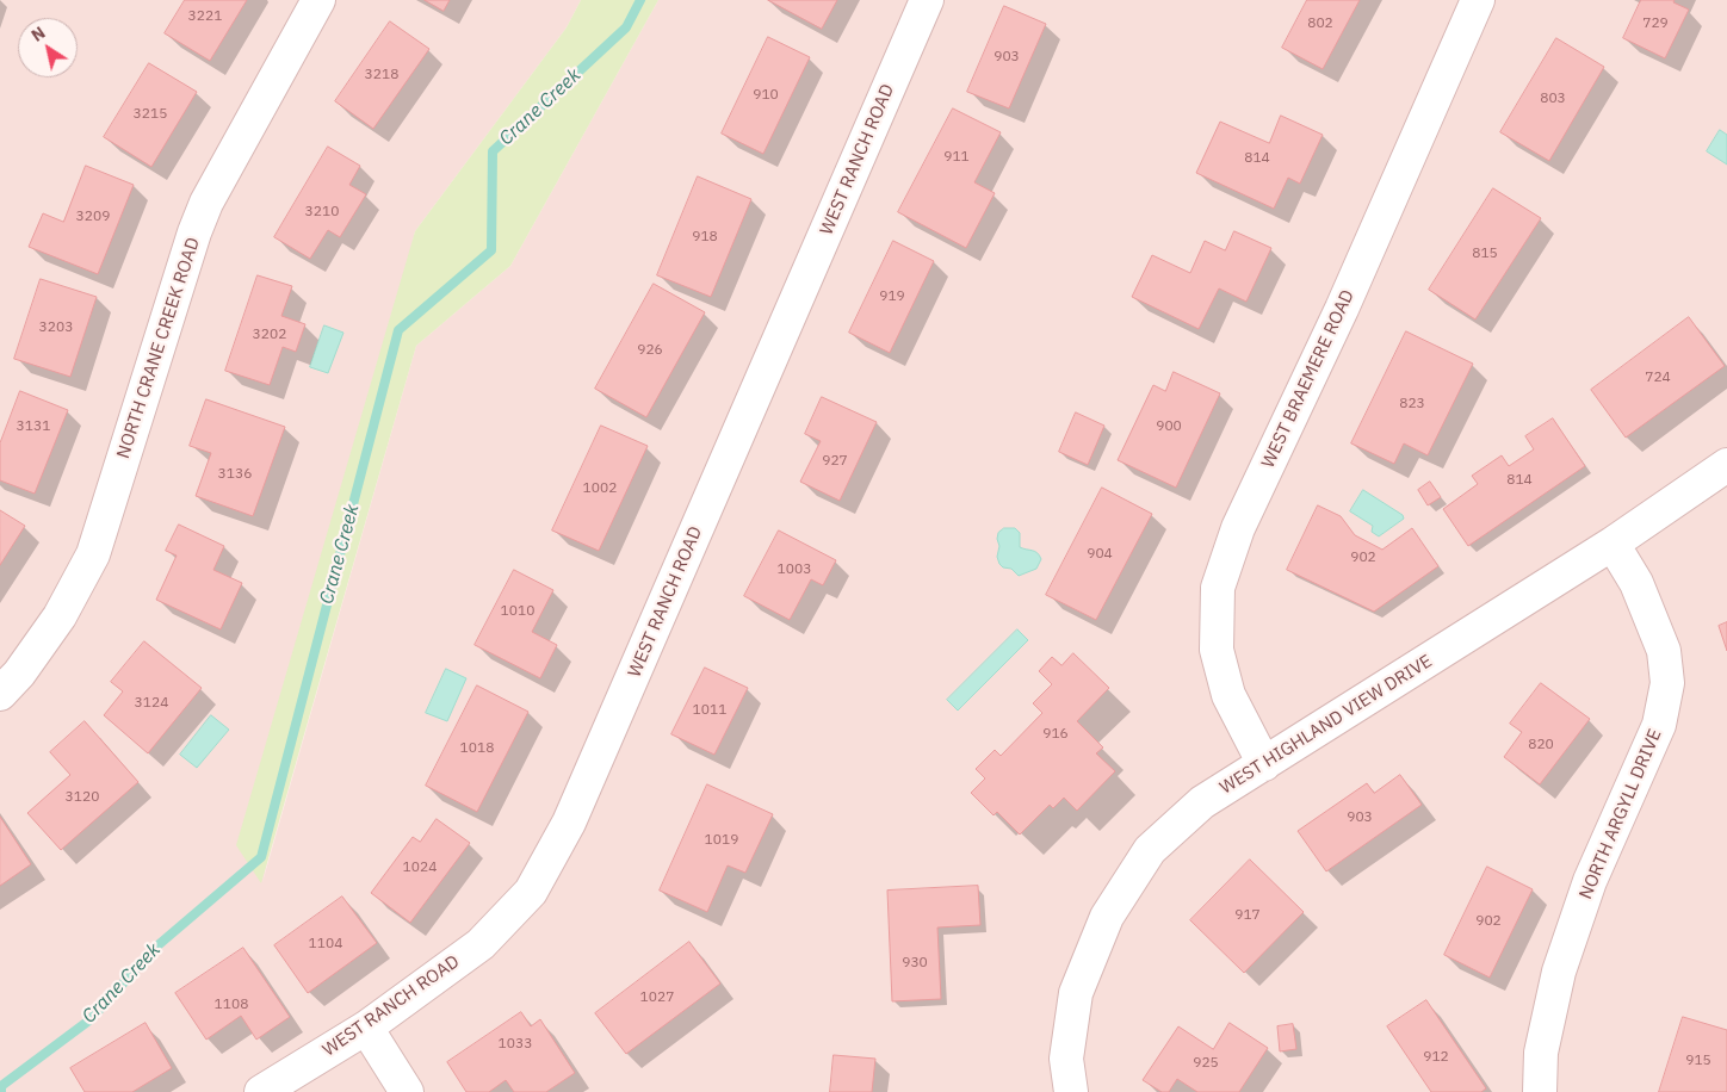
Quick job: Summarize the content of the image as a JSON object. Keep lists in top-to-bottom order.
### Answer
{
  "streets": {
    "street": [
      "WEST RANCH ROAD",
      "NORTH CRANE CREEK ROAD",
      "WEST BRAEMERE ROAD",
      "WEST HIGHLAND VIEW DRIVE",
      "NORTH ARGYLL DRIVE"
    ]
  },
  "crossings": [
    ["WEST BRAEMERE ROAD", "WEST HIGHLAND VIEW DRIVE"],
    ["WEST HIGHLAND VIEW DRIVE", "NORTH ARGYLL DRIVE"]
  ],
  "water": ["Crane Creek"],
  "house_numbers": [
    "3221",
    "802",
    "729",
    "903",
    "3218",
    "910",
    "803",
    "3215",
    "911",
    "814",
    "3210",
    "3209",
    "918",
    "815",
    "919",
    "3203",
    "3202",
    "926",
    "724",
    "823",
    "3131",
    "900",
    "927",
    "3136",
    "814",
    "1002",
    "904",
    "902",
    "1003",
    "1010",
    "3124",
    "1011",
    "916",
    "820",
    "1018",
    "3120",
    "903",
    "1019",
    "1024",
    "917",
    "902",
    "1104",
    "930",
    "1027",
    "1108",
    "1033",
    "912",
    "915",
    "925"
  ],
  "north": "top left"
}
